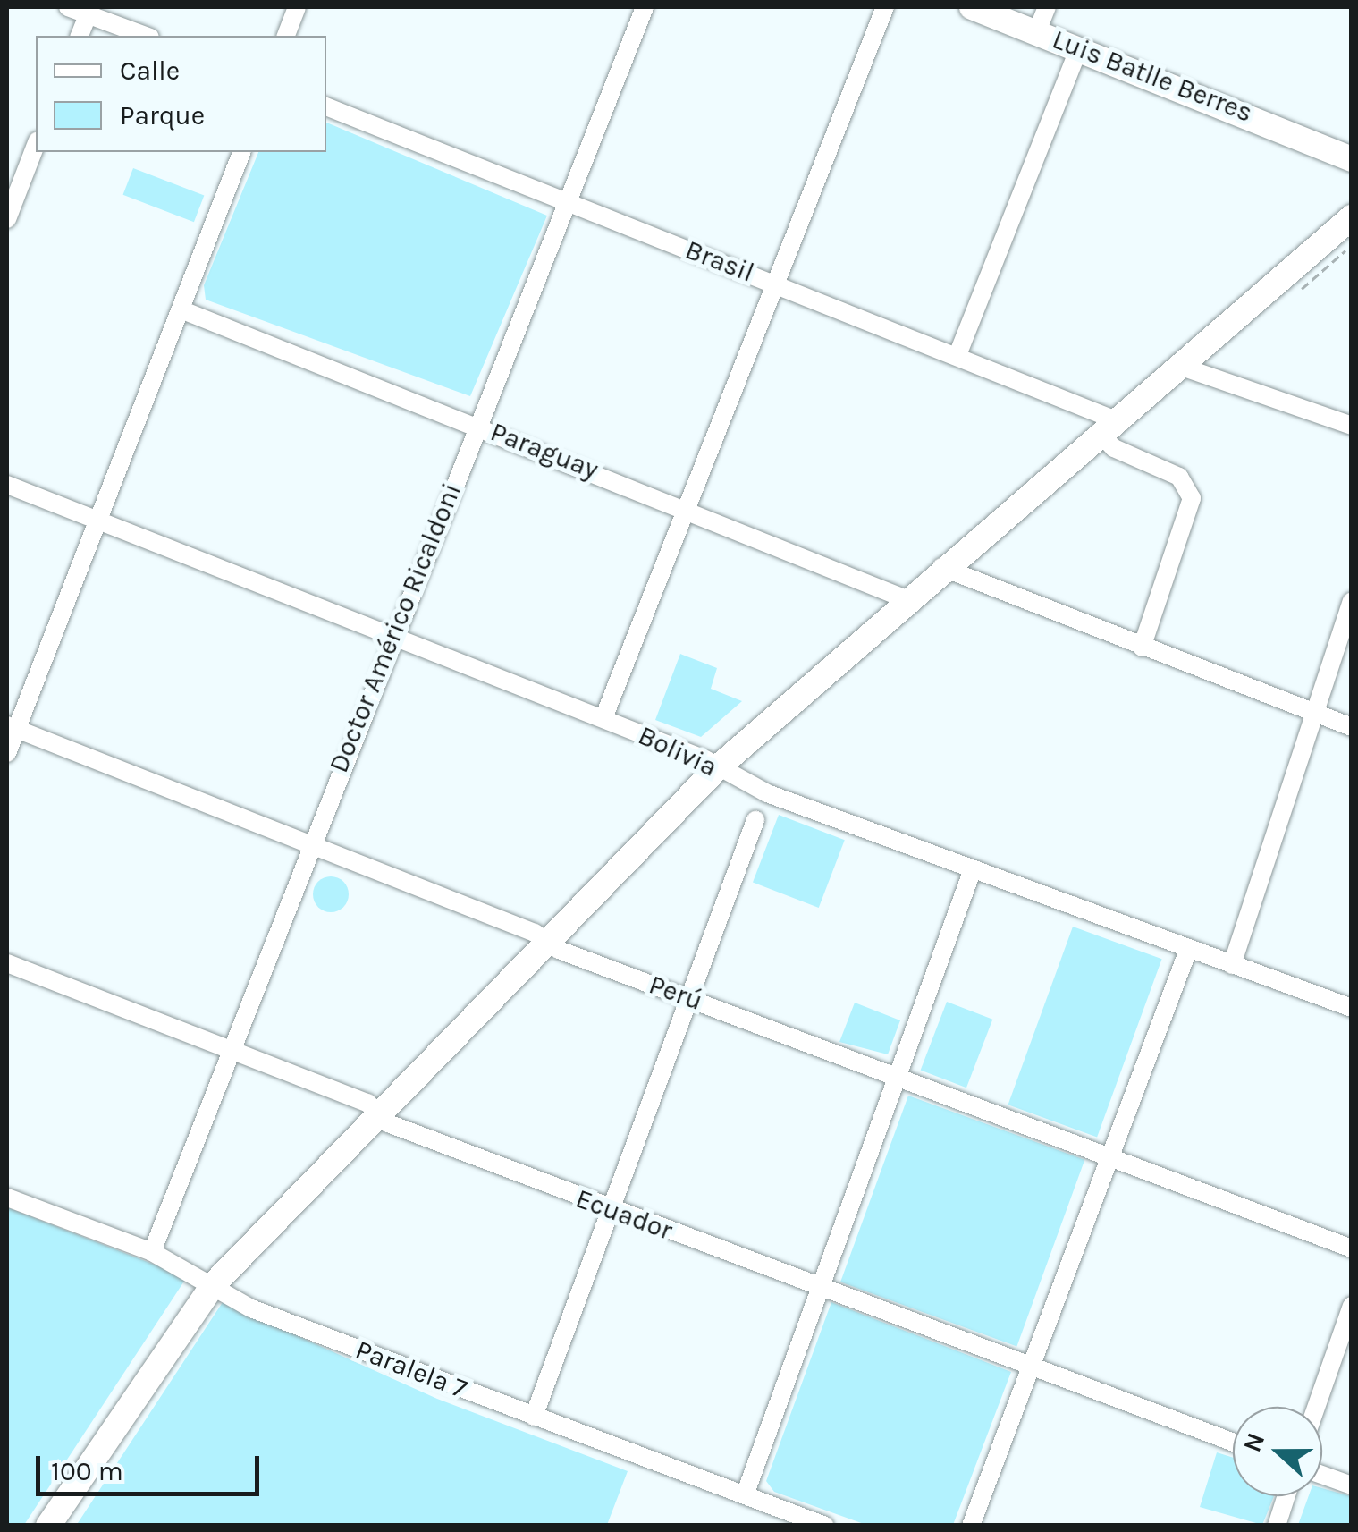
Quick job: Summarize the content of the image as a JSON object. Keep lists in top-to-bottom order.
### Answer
{
  "streets": {
    "street": [
      "Luis Batlle Berres",
      "Brasil",
      "Paraguay",
      "Doctor Américo Ricaldoni",
      "Bolivia",
      "Perú",
      "Ecuador",
      "Paralela 7"
    ]
  },
  "crossings": [
    ["Brasil", "Doctor Américo Ricaldoni"],
    ["Paraguay", "Doctor Américo Ricaldoni"],
    ["Doctor Américo Ricaldoni", "Bolivia"],
    ["Doctor Américo Ricaldoni", "Perú"],
    ["Doctor Américo Ricaldoni", "Ecuador"],
    ["Doctor Américo Ricaldoni", "Paralela 7"]
  ],
  "legend": ["Calle", "Parque"],
  "scale_bar": "100 m",
  "north": "left"
}
